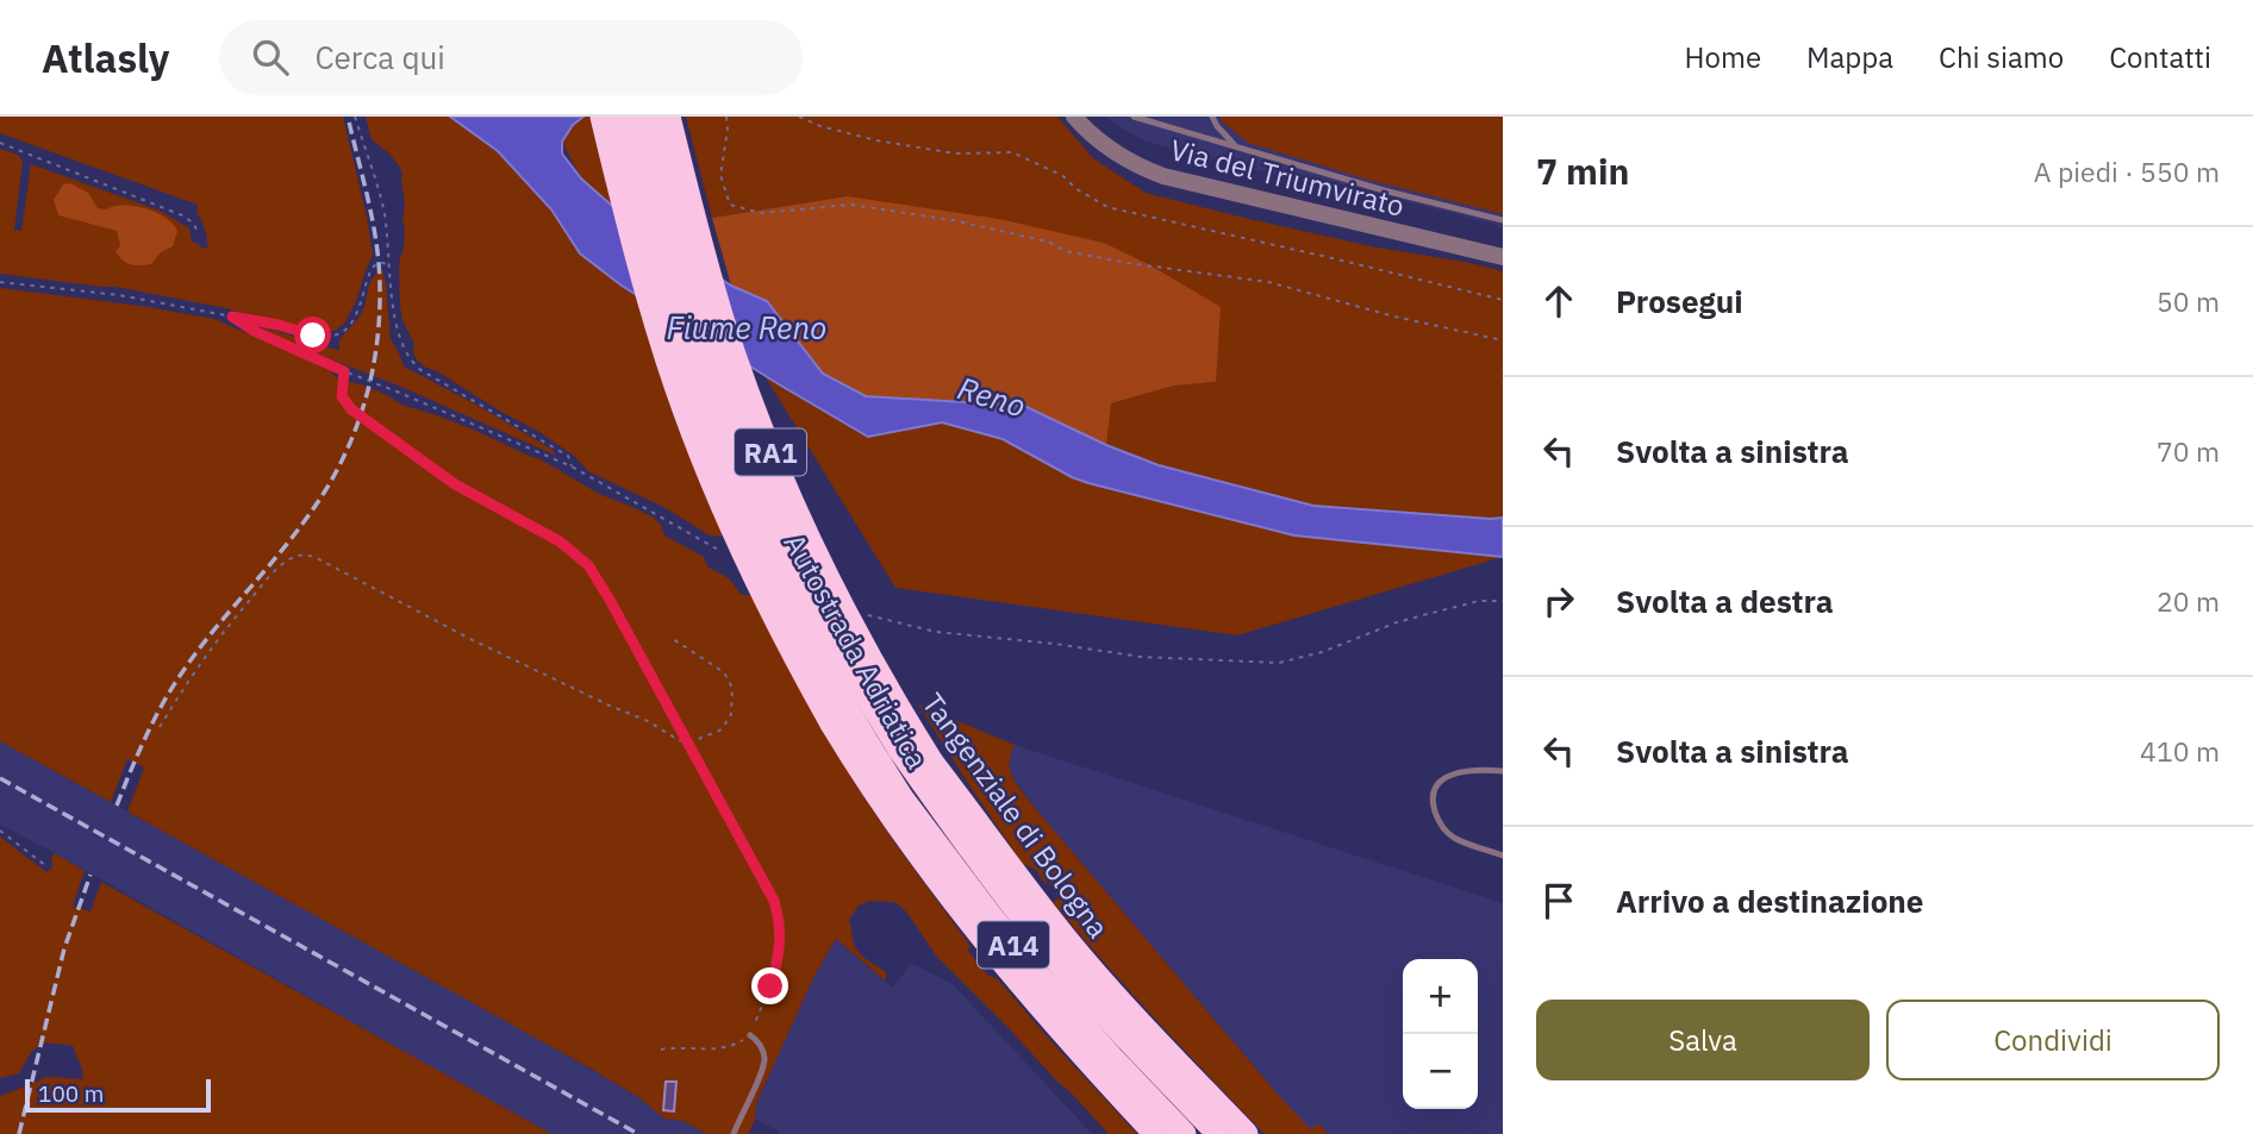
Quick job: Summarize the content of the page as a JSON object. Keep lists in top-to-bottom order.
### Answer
{
  "streets": {
    "highway": [
      "RA1",
      "Autostrada Adriatica",
      "Tangenziale di Bologna",
      "A14"
    ],
    "street": ["Via del Triumvirato"]
  },
  "water": ["Fiume Reno", "Reno"],
  "scale_bar": "100 m",
  "page": {
    "header": "Atlasly",
    "search": "Cerca qui",
    "nav": [
      "Home",
      "Mappa",
      "Chi siamo",
      "Contatti"
    ],
    "heading": ["7 min", "A piedi · 550 m"],
    "list": [
      ["Prosegui", "50 m"],
      ["Svolta a sinistra", "70 m"],
      ["Svolta a destra", "20 m"],
      ["Svolta a sinistra", "410 m"],
      "Arrivo a destinazione"
    ],
    "map_buttons": ["+", "−"],
    "buttons": ["Salva", "Condividi"],
    "scale": "100 m"
  }
}
